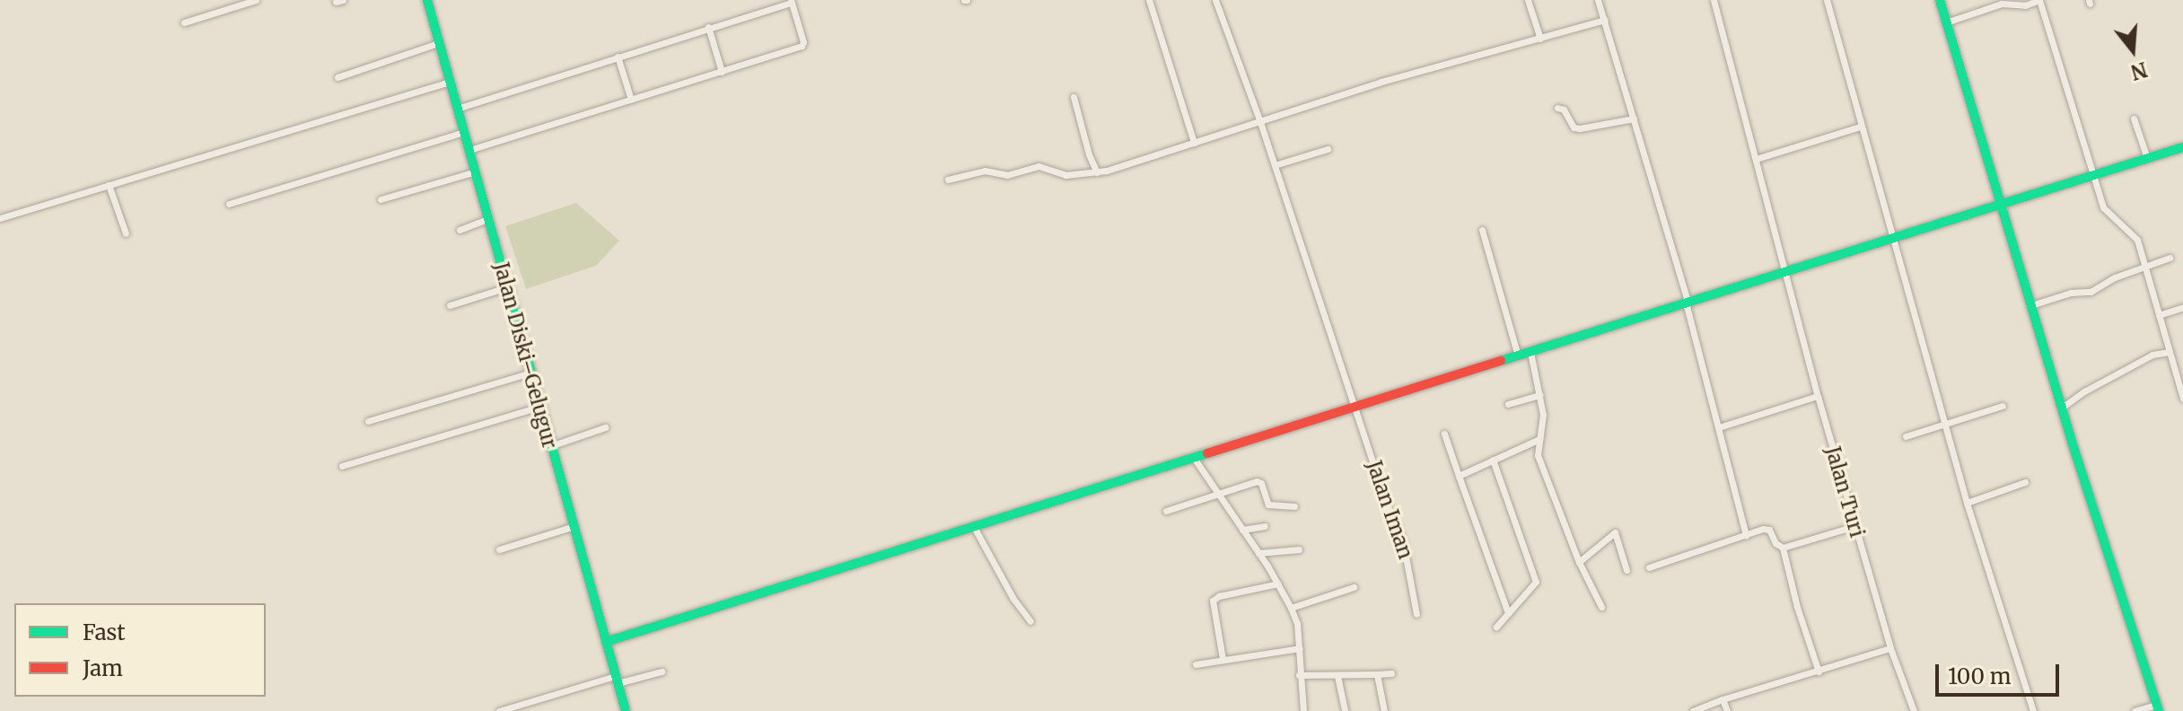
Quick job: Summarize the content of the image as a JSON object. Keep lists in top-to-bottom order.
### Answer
{
  "streets": {
    "street": ["Jalan Diski–Gelugur", "Jalan Turi", "Jalan Iman"]
  },
  "legend": ["Fast", "Jam"],
  "scale_bar": "100 m",
  "north": "bottom"
}
